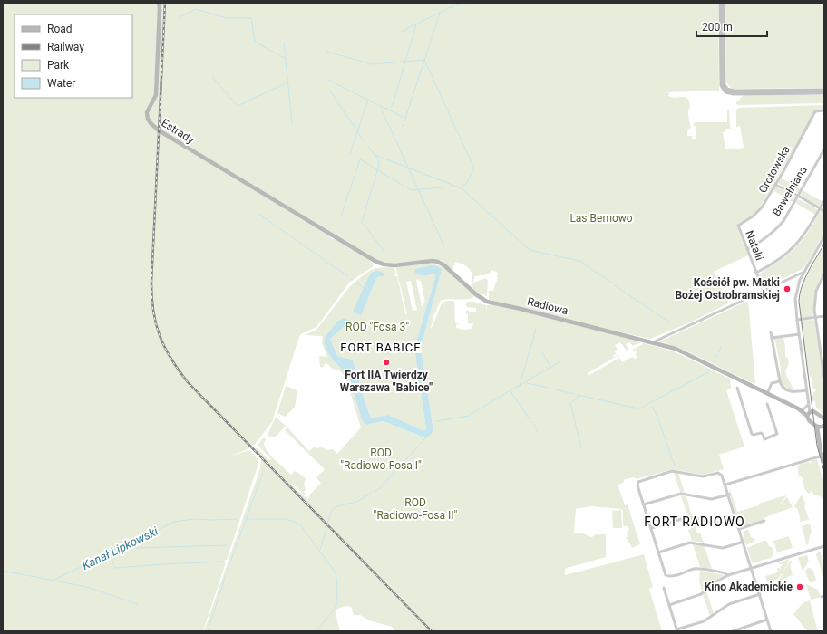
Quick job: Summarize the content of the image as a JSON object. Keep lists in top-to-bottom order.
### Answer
{
  "streets": {
    "main road": ["Estrady", "Radiowa"],
    "street": ["Grotowska", "Bawełniana", "Natalii"]
  },
  "crossings": [
    ["Estrady", "Radiowa"],
    ["Grotowska", "Natalii"],
    ["Bawełniana", "Natalii"]
  ],
  "districts": ["FORT BABICE", "FORT RADIOWO"],
  "water": ["Kanał Lipkowski"],
  "parks": [
    "Las Bemowo",
    "ROD \"Fosa 3\"",
    "ROD \"Radiowo-Fosa I\"",
    "ROD \"Radiowo-Fosa II\""
  ],
  "places": ["Kościół pw. Matki Bożej Ostrobramskiej", "Fort IIA Twierdzy Warszawa \"Babice\"", "Kino Akademickie"],
  "legend": [
    "Road",
    "Railway",
    "Park",
    "Water"
  ],
  "scale_bar": "200 m"
}
